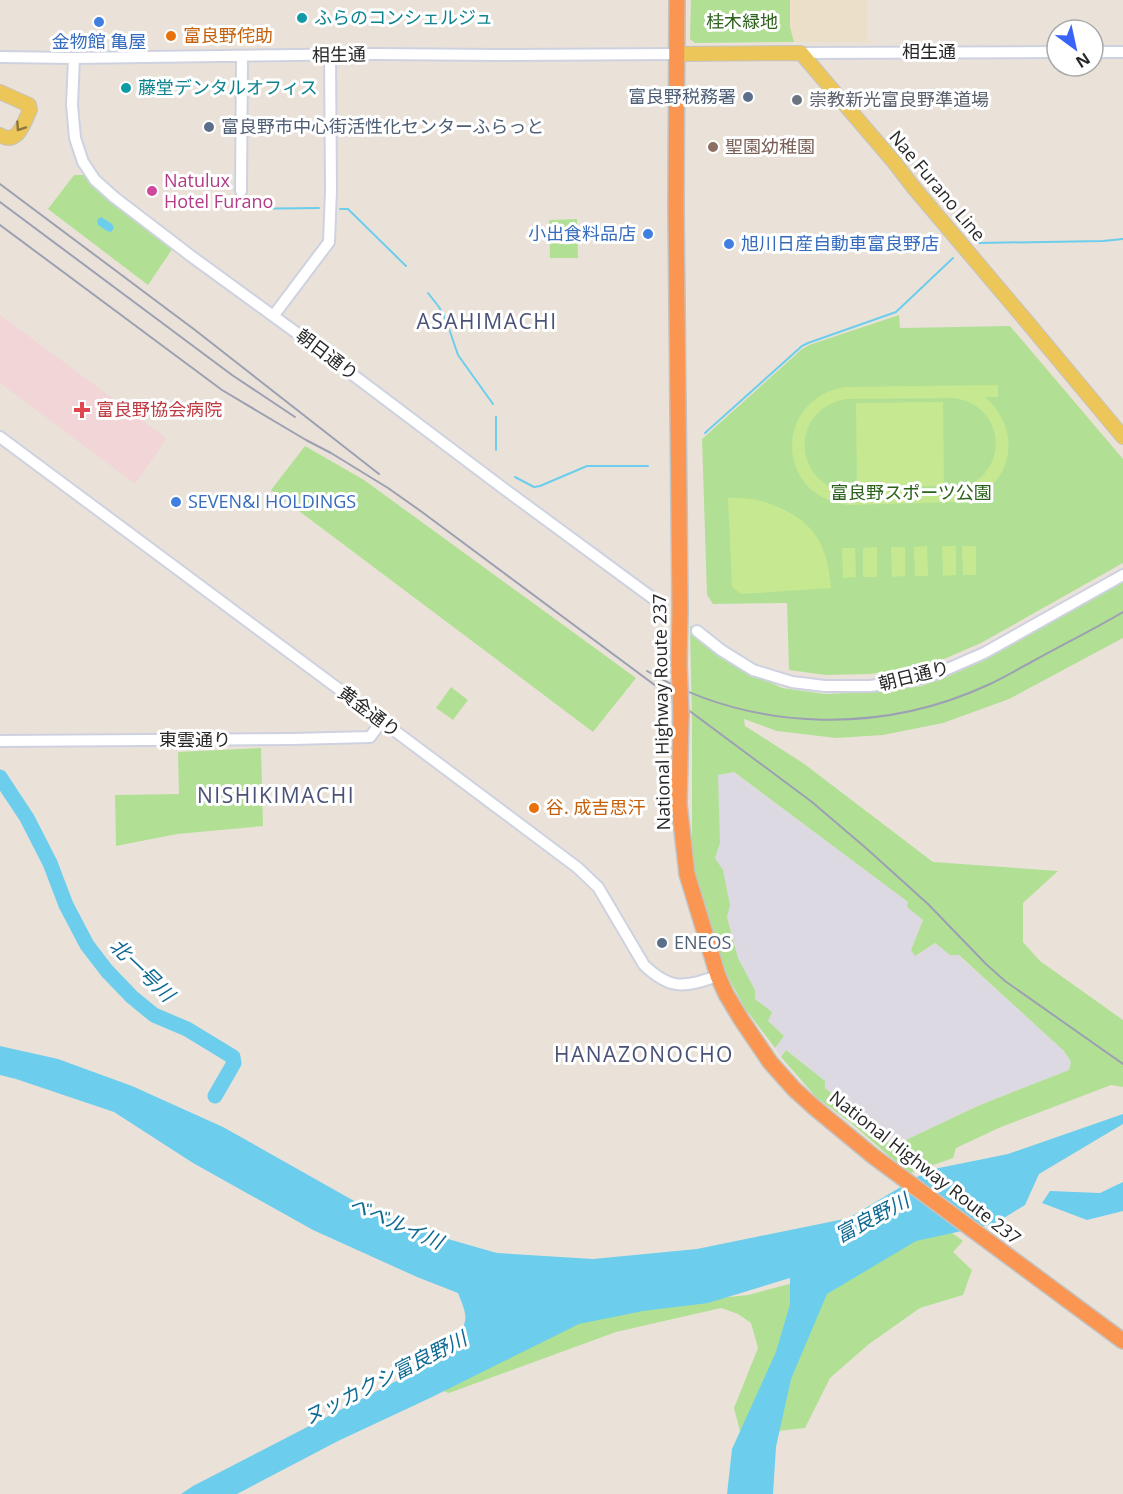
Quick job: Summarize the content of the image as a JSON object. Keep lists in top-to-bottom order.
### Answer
{
  "streets": {
    "highway": ["National Highway Route 237"],
    "main road": ["Nae Furano Line"],
    "street": [
      "相生通",
      "朝日通り",
      "黄金通り",
      "東雲通り"
    ]
  },
  "crossings": [
    ["相生通", "Nae Furano Line"],
    ["相生通", "朝日通り"],
    ["相生通", "National Highway Route 237"],
    ["黄金通り", "National Highway Route 237"],
    ["黄金通り", "東雲通り"]
  ],
  "districts": ["ASAHIMACHI", "NISHIKIMACHI", "HANAZONOCHO"],
  "water": [
    "北一号川",
    "富良野川",
    "ベベルイ川",
    "ヌッカクシ富良野川"
  ],
  "parks": ["桂木緑地", "富良野スポーツ公園"],
  "places": {
    "other": [
      "ふらのコンシェルジュ",
      "金物館 亀屋",
      "富良野侘助",
      "藤堂デンタルオフィス",
      "富良野税務署",
      "崇教新光富良野準道場",
      "富良野市中心街活性化センターふらっと",
      "聖園幼稚園",
      "Natulux Hotel Furano",
      "小出食料品店",
      "旭川日産自動車富良野店",
      "SEVEN&I HOLDINGS",
      "谷. 成吉思汗",
      "ENEOS"
    ],
    "health": ["富良野協会病院"]
  },
  "north": "bottom right"
}
